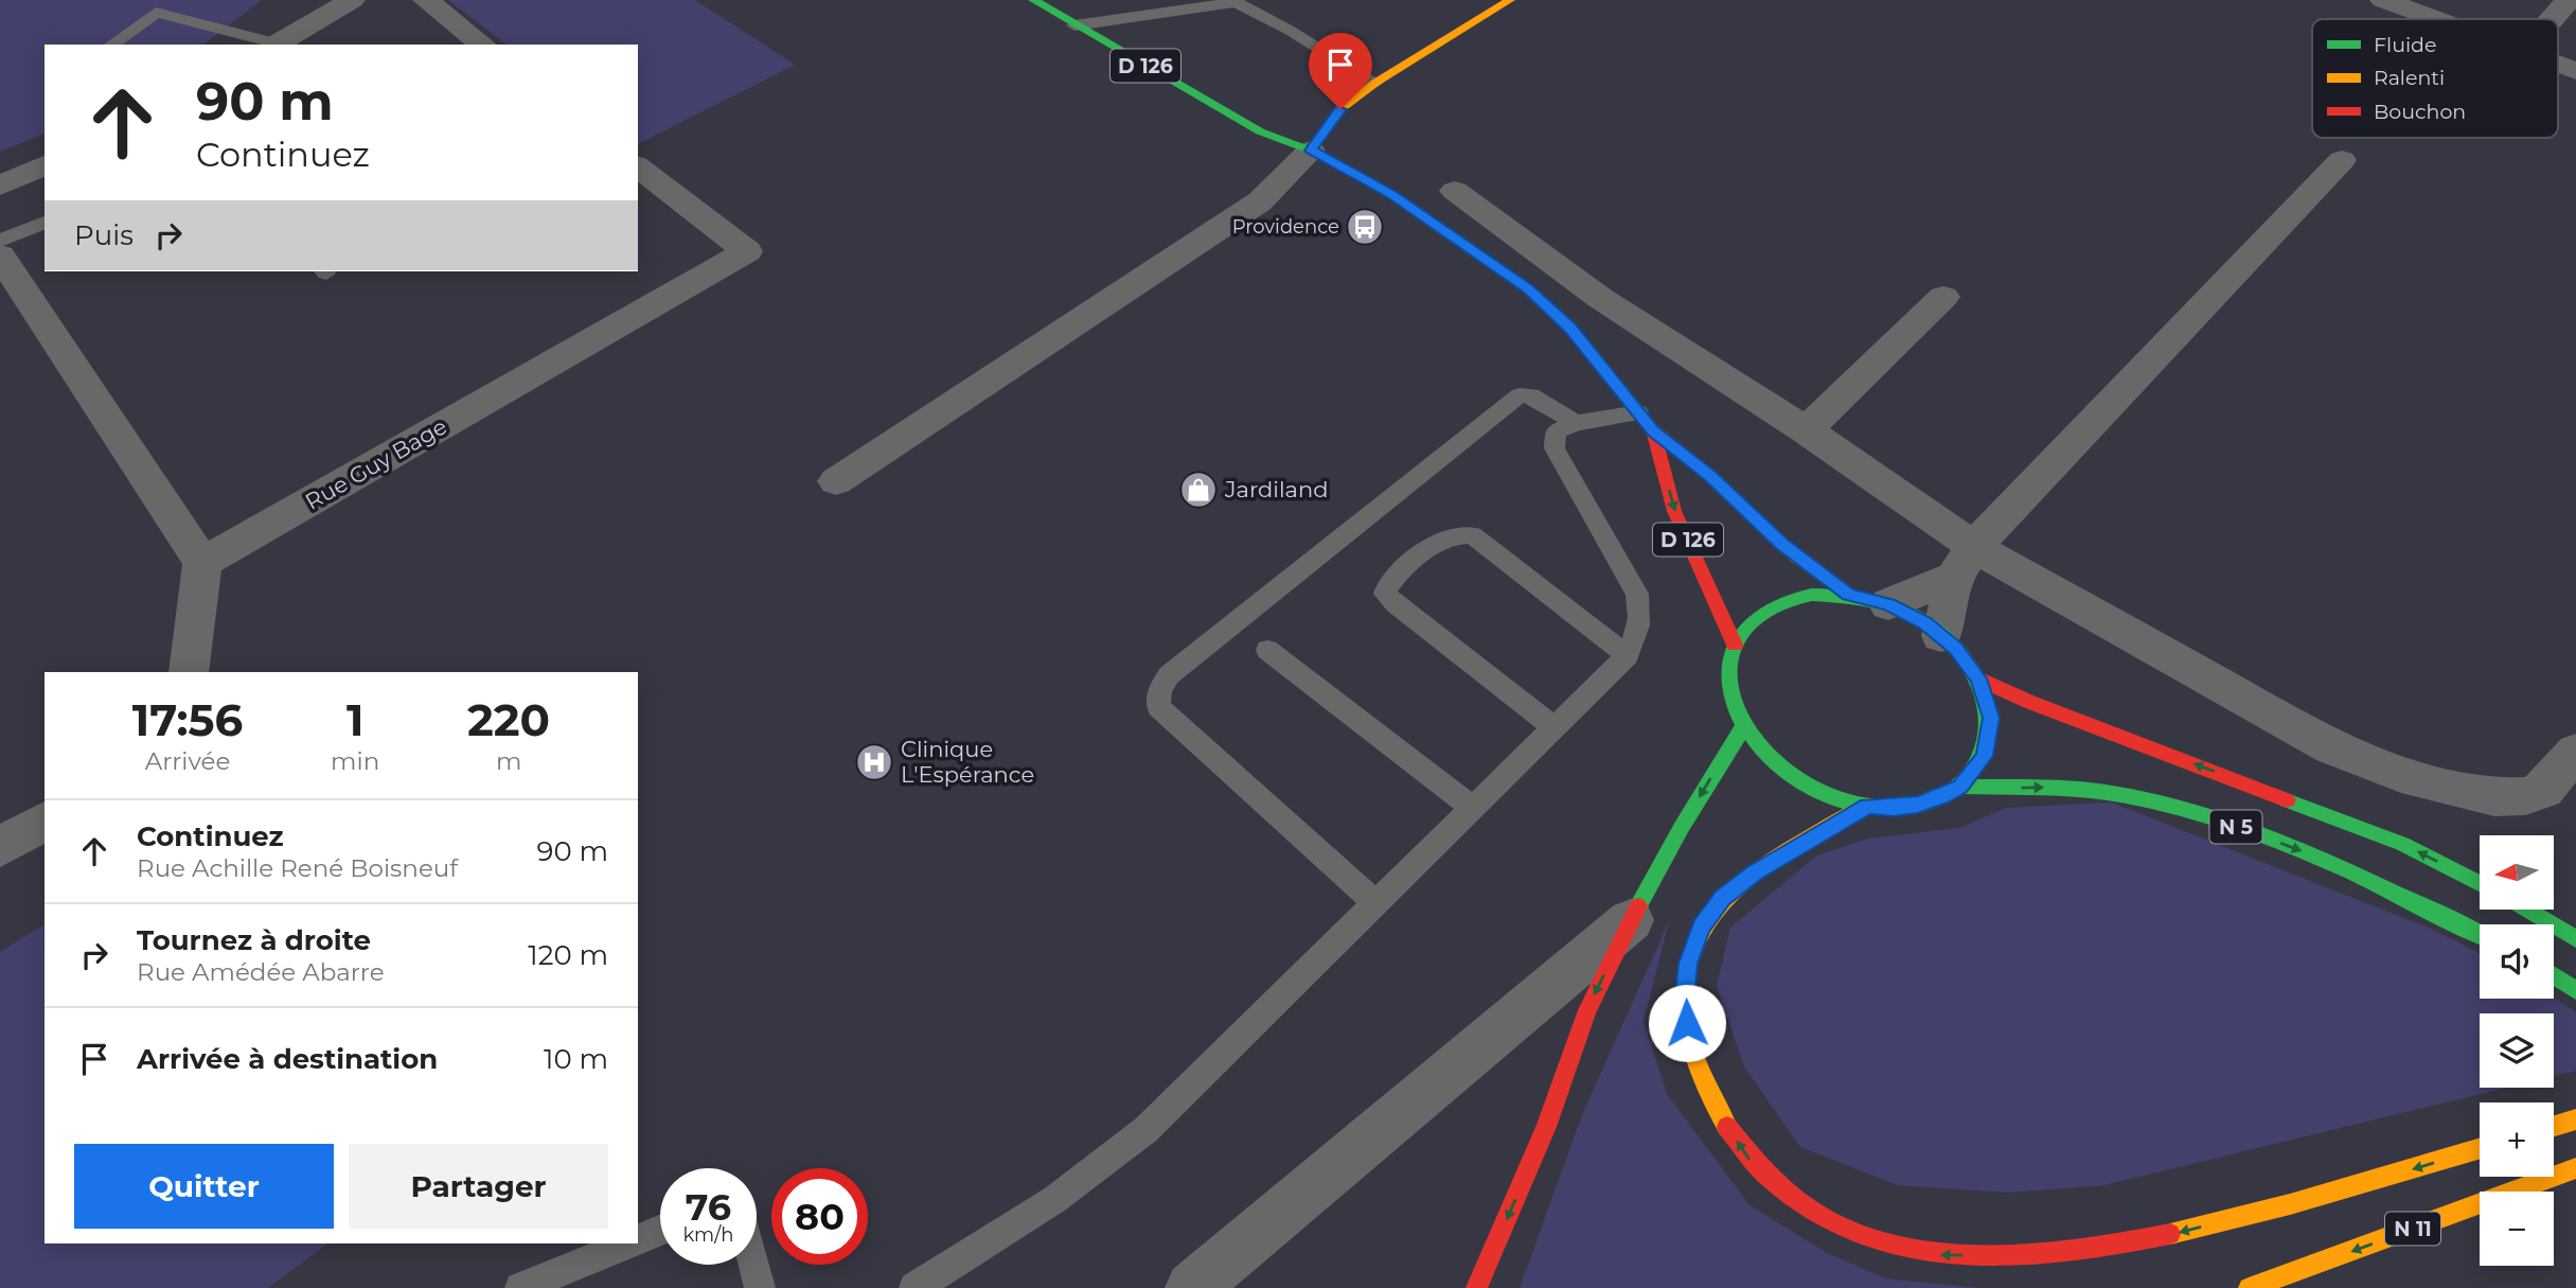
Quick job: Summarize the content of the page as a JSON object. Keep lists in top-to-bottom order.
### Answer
{
  "streets": {
    "main road": ["D 126", "N 5", "N 11"],
    "street": ["Rue Guy Bage"]
  },
  "crossings": [
    ["D 126", "N 5"]
  ],
  "places": {
    "bus stop": ["Providence"],
    "shop": ["Jardiland"],
    "hospital": ["Clinique L'Espérance"]
  },
  "legend": ["Fluide", "Ralenti", "Bouchon"],
  "north": "left",
  "page": {
    "turn": ["90 m", "Continuez"],
    "then": "Puis",
    "eta": [
      "17:56",
      "Arrivée",
      "1",
      "min",
      "220",
      "m"
    ],
    "list": [
      {
        "name": "Continuez",
        "note": "Rue Achille René Boisneuf",
        "value": "90 m"
      },
      {
        "name": "Tournez à droite",
        "note": "Rue Amédée Abarre",
        "value": "120 m"
      },
      {
        "name": "Arrivée à destination",
        "value": "10 m"
      }
    ],
    "map_buttons": ["+", "−"],
    "buttons": ["Quitter", "Partager"],
    "speed": "76 km/h",
    "limit": "80"
  }
}
